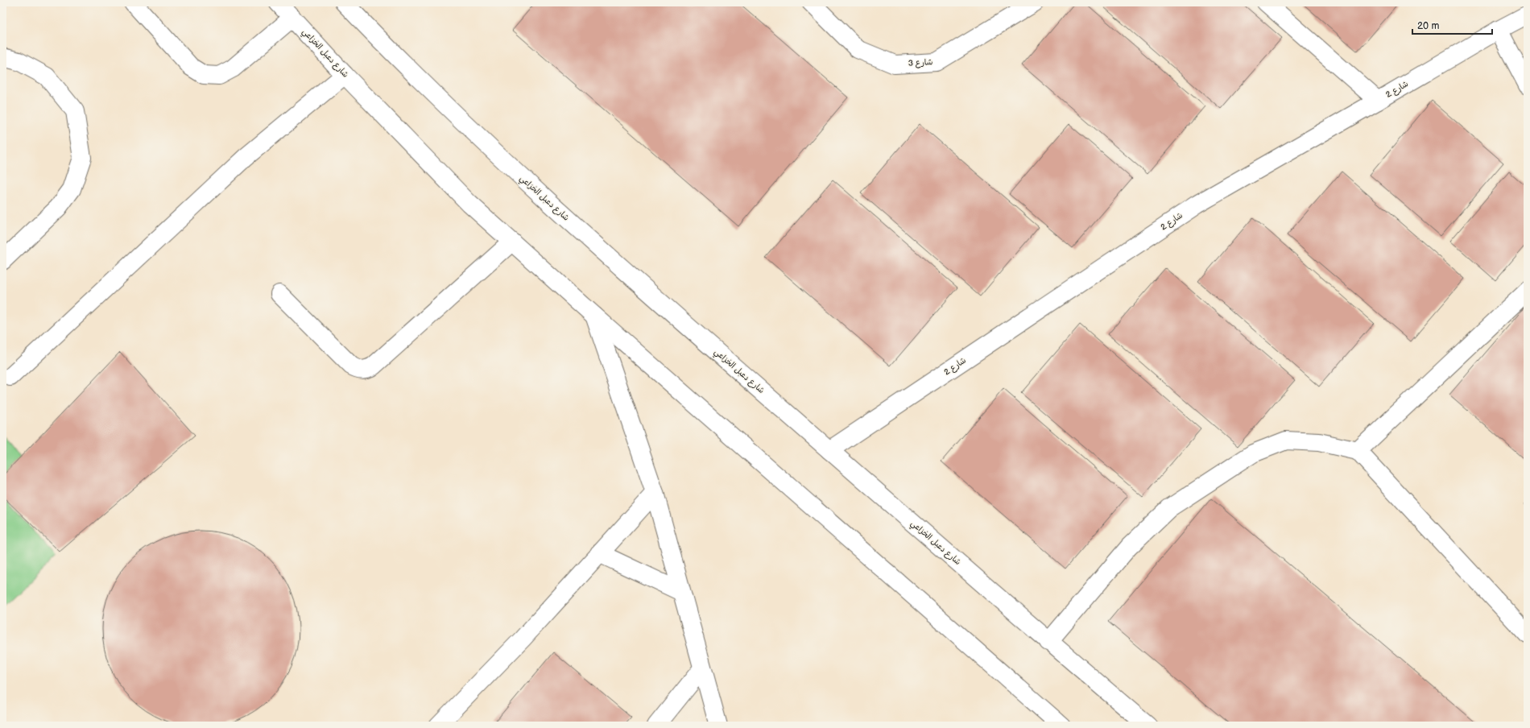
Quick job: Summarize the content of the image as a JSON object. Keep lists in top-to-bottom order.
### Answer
{
  "streets": {
    "main road": ["شارع دعبل الخزاعي", "شارع 3", "شارع 2"]
  },
  "crossings": [
    ["شارع دعبل الخزاعي", "شارع 2"]
  ],
  "scale_bar": "20 m"
}
